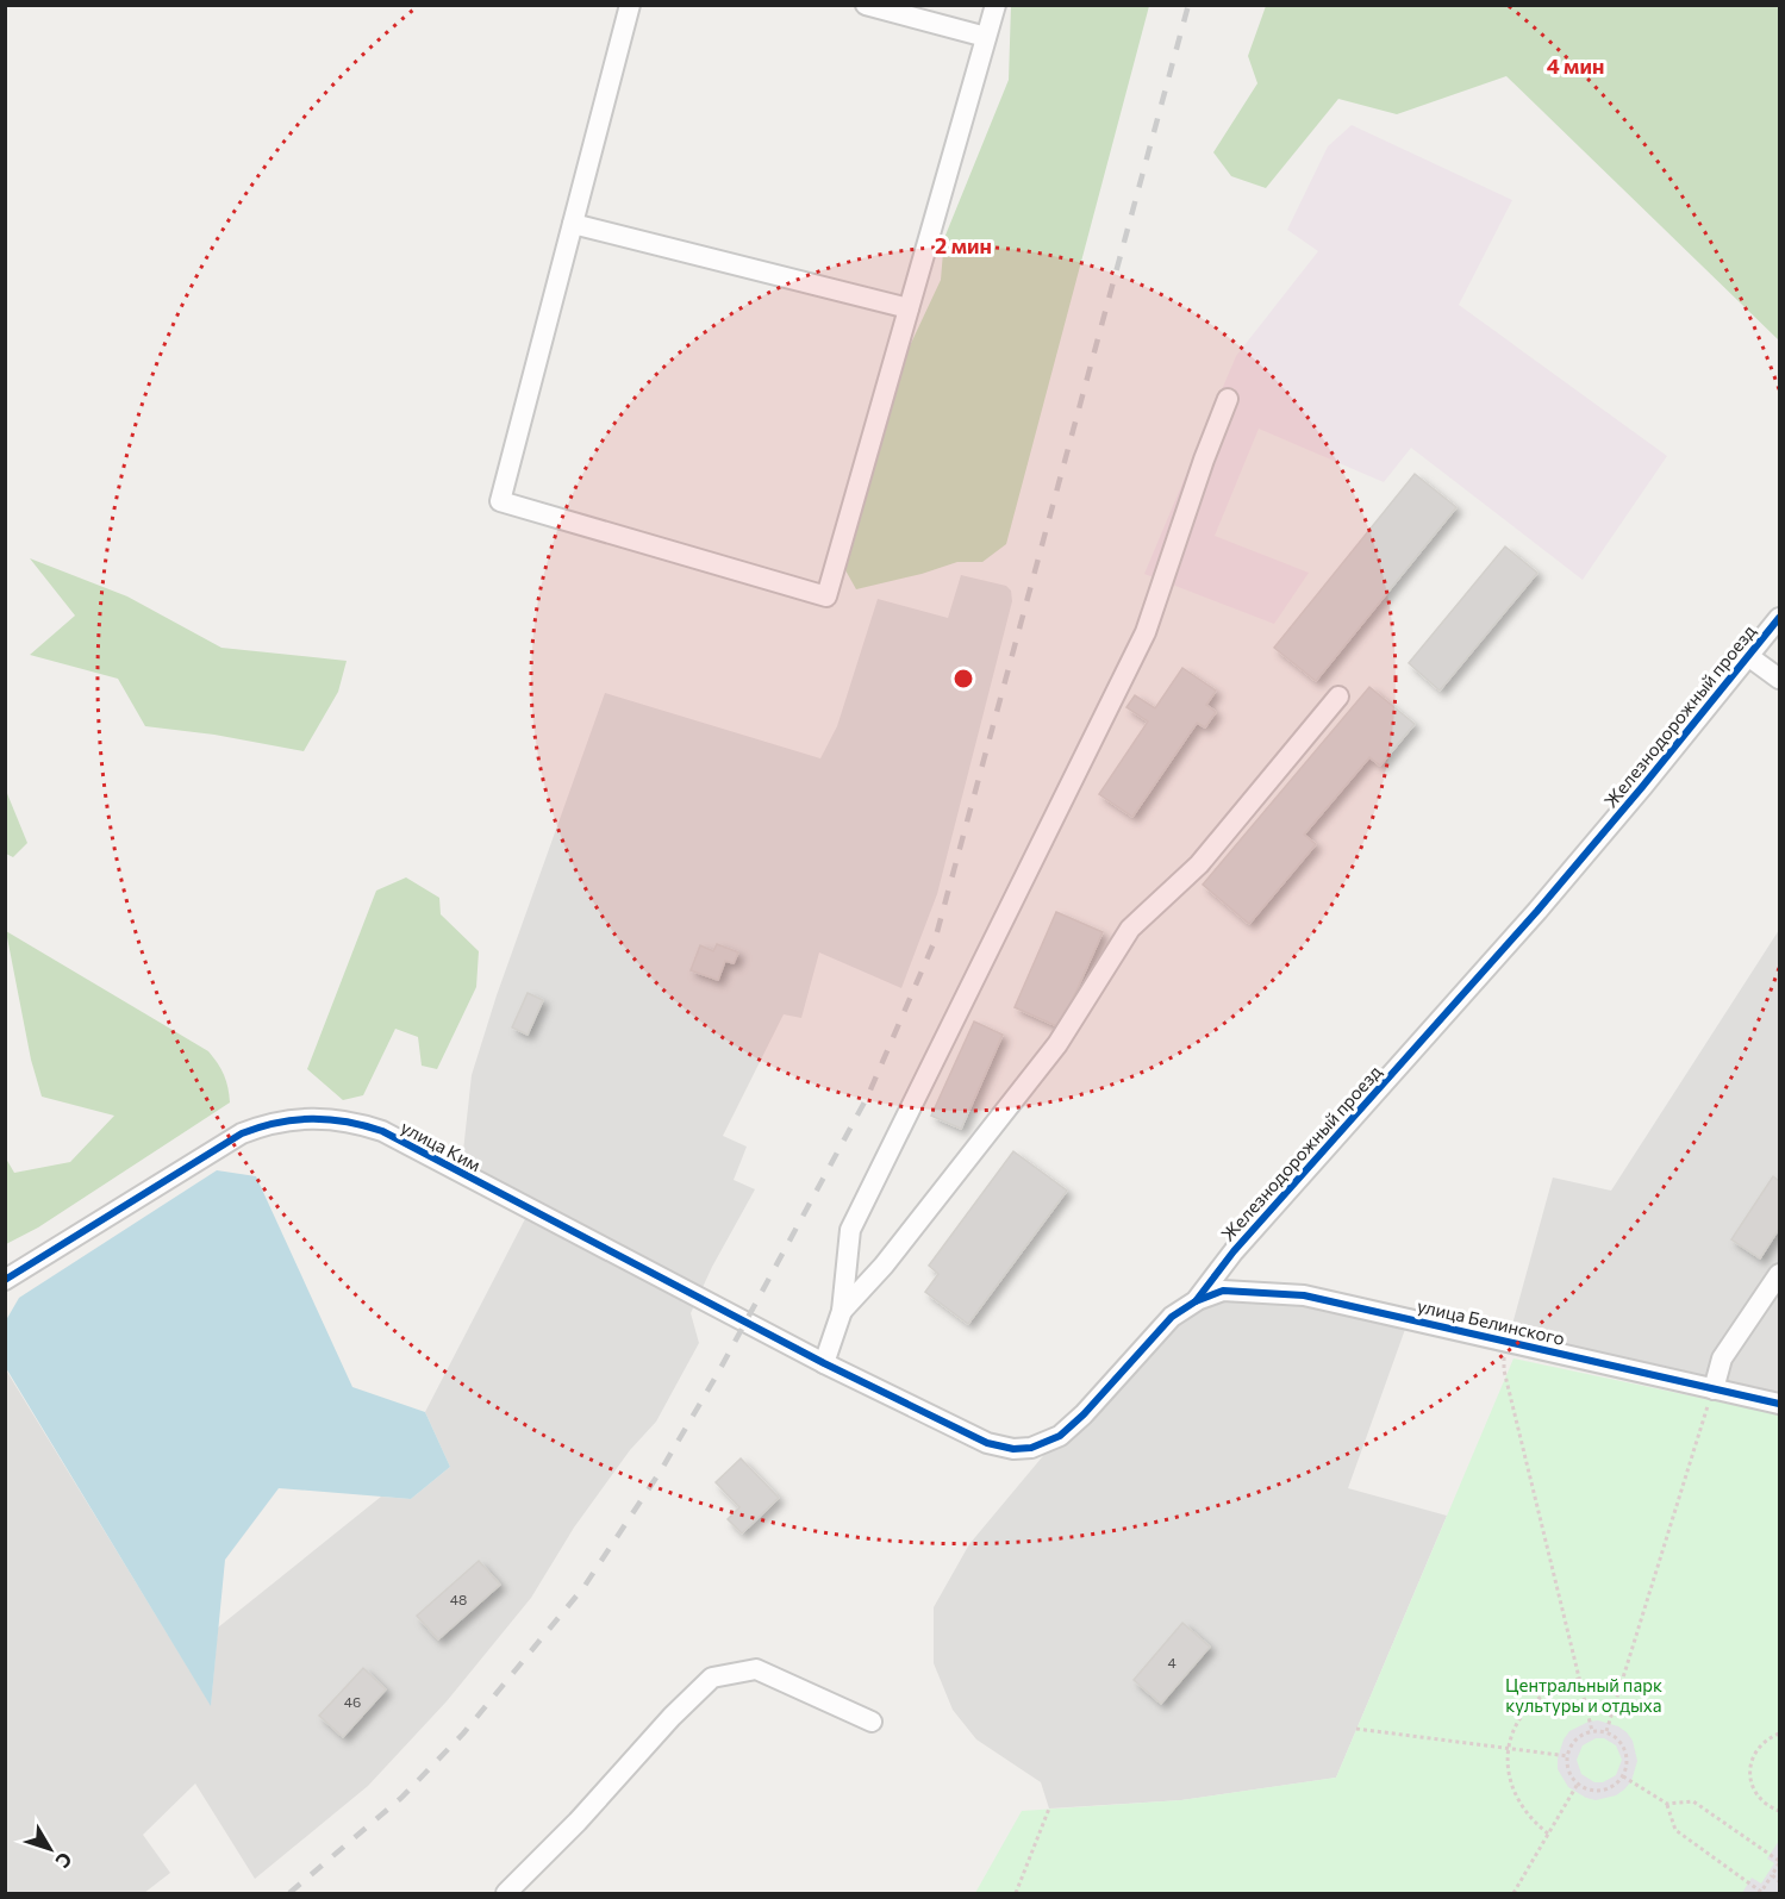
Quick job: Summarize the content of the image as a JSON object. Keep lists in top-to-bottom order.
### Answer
{
  "streets": {
    "street": ["Железнодорожный проезд", "улица Ким", "улица Белинского"]
  },
  "crossings": [
    ["Железнодорожный проезд", "улица Ким"],
    ["Железнодорожный проезд", "улица Белинского"]
  ],
  "parks": ["Центральный парк культуры и отдыха"],
  "house_numbers": ["48", "4", "46"],
  "north": "bottom right",
  "rings": ["4 мин", "2 мин"]
}
